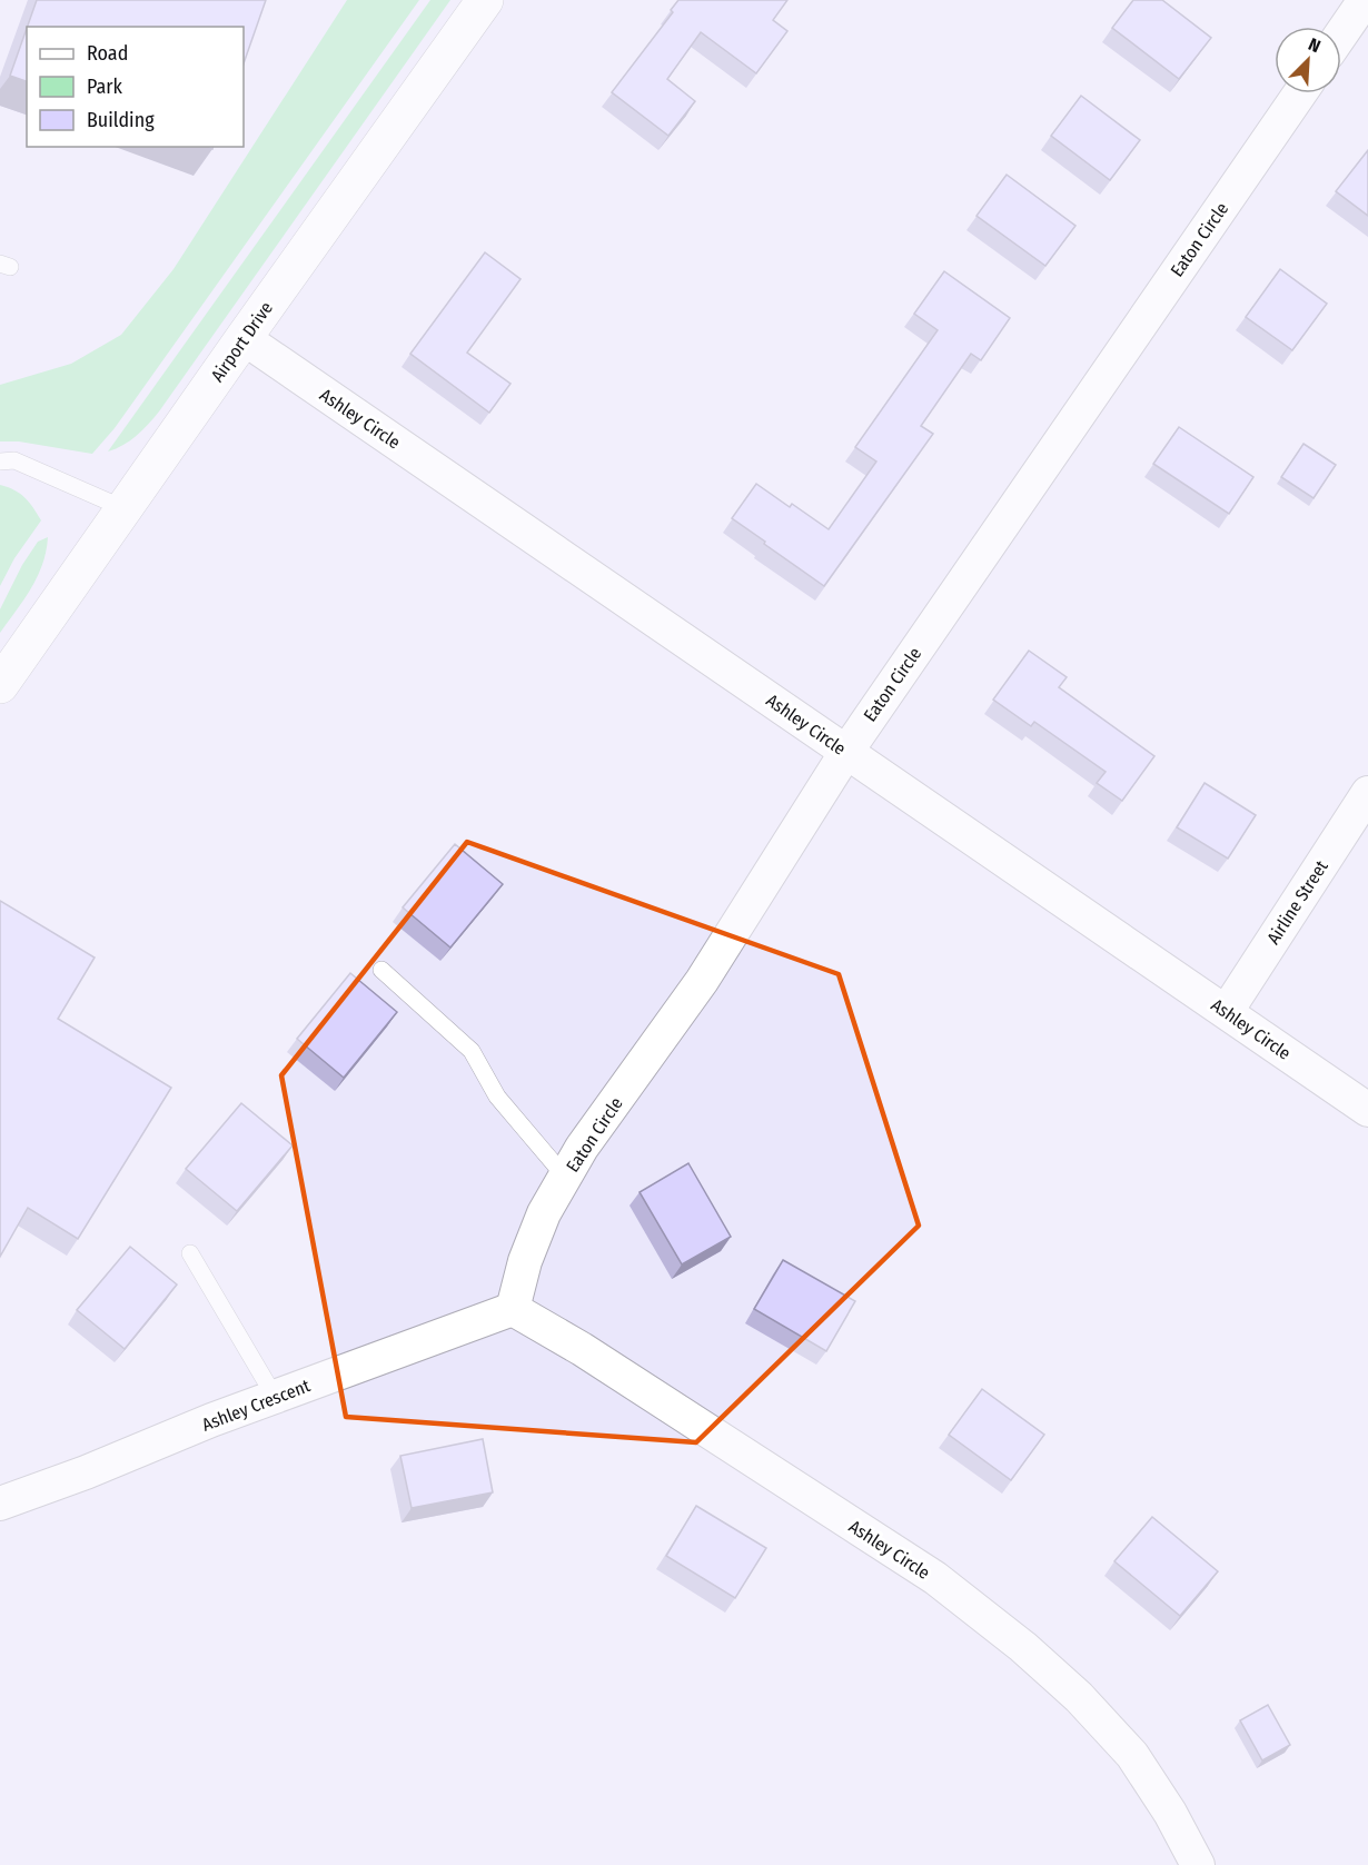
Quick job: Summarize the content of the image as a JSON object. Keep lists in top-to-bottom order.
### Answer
{
  "streets": {
    "street": [
      "Eaton Circle",
      "Airport Drive",
      "Ashley Circle",
      "Airline Street",
      "Ashley Crescent"
    ]
  },
  "crossings": [
    ["Eaton Circle", "Ashley Circle"],
    ["Eaton Circle", "Ashley Crescent"],
    ["Airport Drive", "Ashley Circle"],
    ["Ashley Circle", "Airline Street"],
    ["Ashley Circle", "Ashley Crescent"]
  ],
  "legend": ["Road", "Park", "Building"],
  "north": "top right"
}
